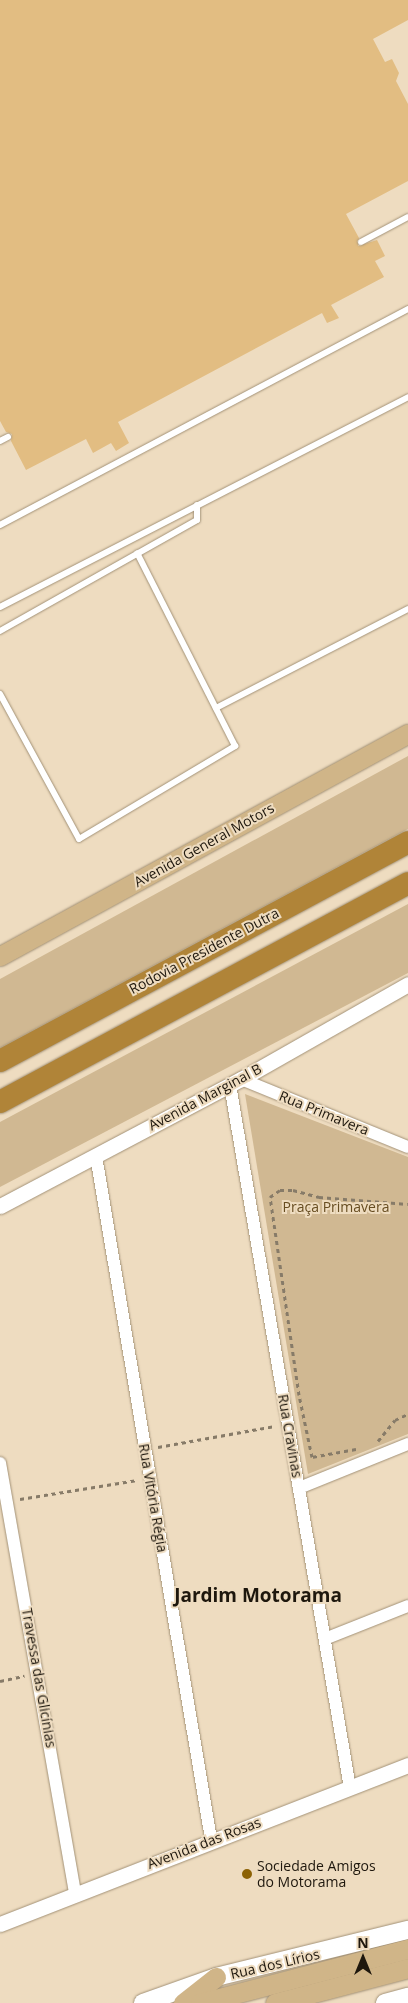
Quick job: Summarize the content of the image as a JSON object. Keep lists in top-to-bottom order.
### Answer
{
  "streets": {
    "highway": ["Rodovia Presidente Dutra"],
    "main road": ["Avenida General Motors", "Rua dos Lírios"],
    "street": [
      "Avenida Marginal B",
      "Rua Primavera",
      "Rua Cravinas",
      "Rua Vitória Régia",
      "Travessa das Glicínias",
      "Avenida das Rosas"
    ]
  },
  "crossings": [
    ["Avenida Marginal B", "Rua Primavera"],
    ["Avenida Marginal B", "Rua Cravinas"],
    ["Avenida Marginal B", "Rua Vitória Régia"],
    ["Rua Primavera", "Rua Cravinas"],
    ["Rua Cravinas", "Avenida das Rosas"],
    ["Rua Vitória Régia", "Avenida das Rosas"],
    ["Travessa das Glicínias", "Avenida das Rosas"]
  ],
  "districts": ["Jardim Motorama"],
  "parks": ["Praça Primavera"],
  "places": ["Sociedade Amigos do Motorama"],
  "north": "top"
}
